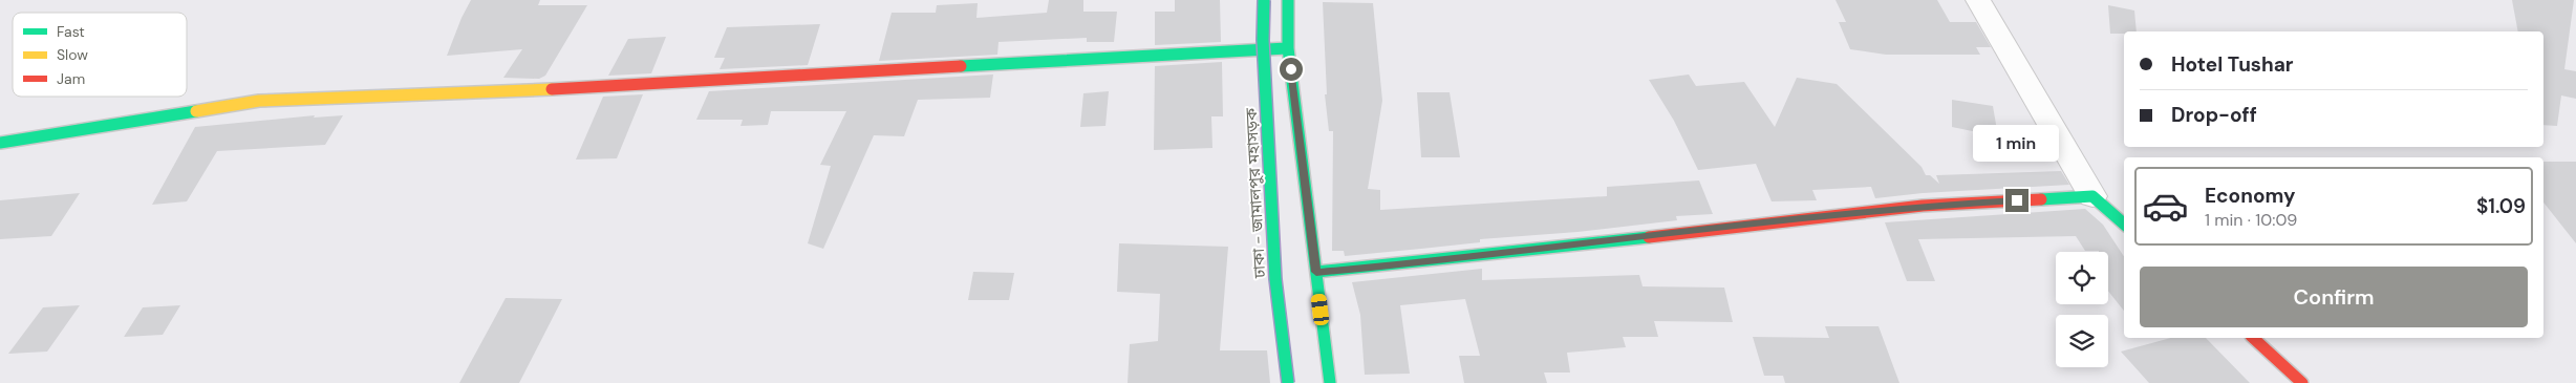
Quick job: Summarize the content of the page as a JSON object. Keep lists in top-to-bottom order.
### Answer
{
  "streets": {
    "main road": ["ঢাকা - জামালপুর মহাসড়ক"]
  },
  "legend": ["Fast", "Slow", "Jam"],
  "page": {
    "banner": ["Hotel Tushar", "Drop-off"],
    "bubble": "1 min",
    "list": [
      {
        "name": "Economy",
        "note": "1 min · 10:09",
        "value": "$1.09"
      }
    ],
    "buttons": "Confirm"
  }
}
